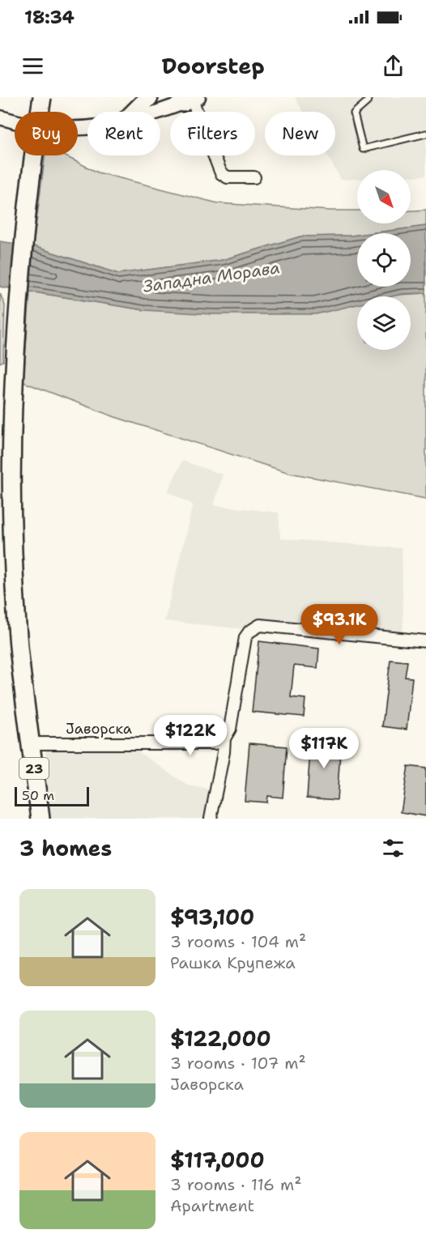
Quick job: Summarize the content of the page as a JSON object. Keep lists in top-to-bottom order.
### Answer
{
  "streets": {
    "main road": ["23"],
    "street": ["Јаворска"]
  },
  "crossings": [
    ["Јаворска", "23"]
  ],
  "water": ["Западна Морава"],
  "scale_bar": "50 m",
  "north": "bottom right",
  "page": {
    "status": "18:34",
    "header": "Doorstep",
    "chip": [
      "Buy",
      "Rent",
      "Filters",
      "New"
    ],
    "price": ["$93.1K", "$122K", "$117K"],
    "scale": "50 m",
    "heading": "3 homes",
    "list": [
      {
        "name": "$93,100",
        "note": "3 rooms · 104 m² · Рашка Крупежа"
      },
      {
        "name": "$122,000",
        "note": "3 rooms · 107 m² · Јаворска"
      },
      {
        "name": "$117,000",
        "note": "3 rooms · 116 m² · Apartment"
      }
    ]
  }
}
